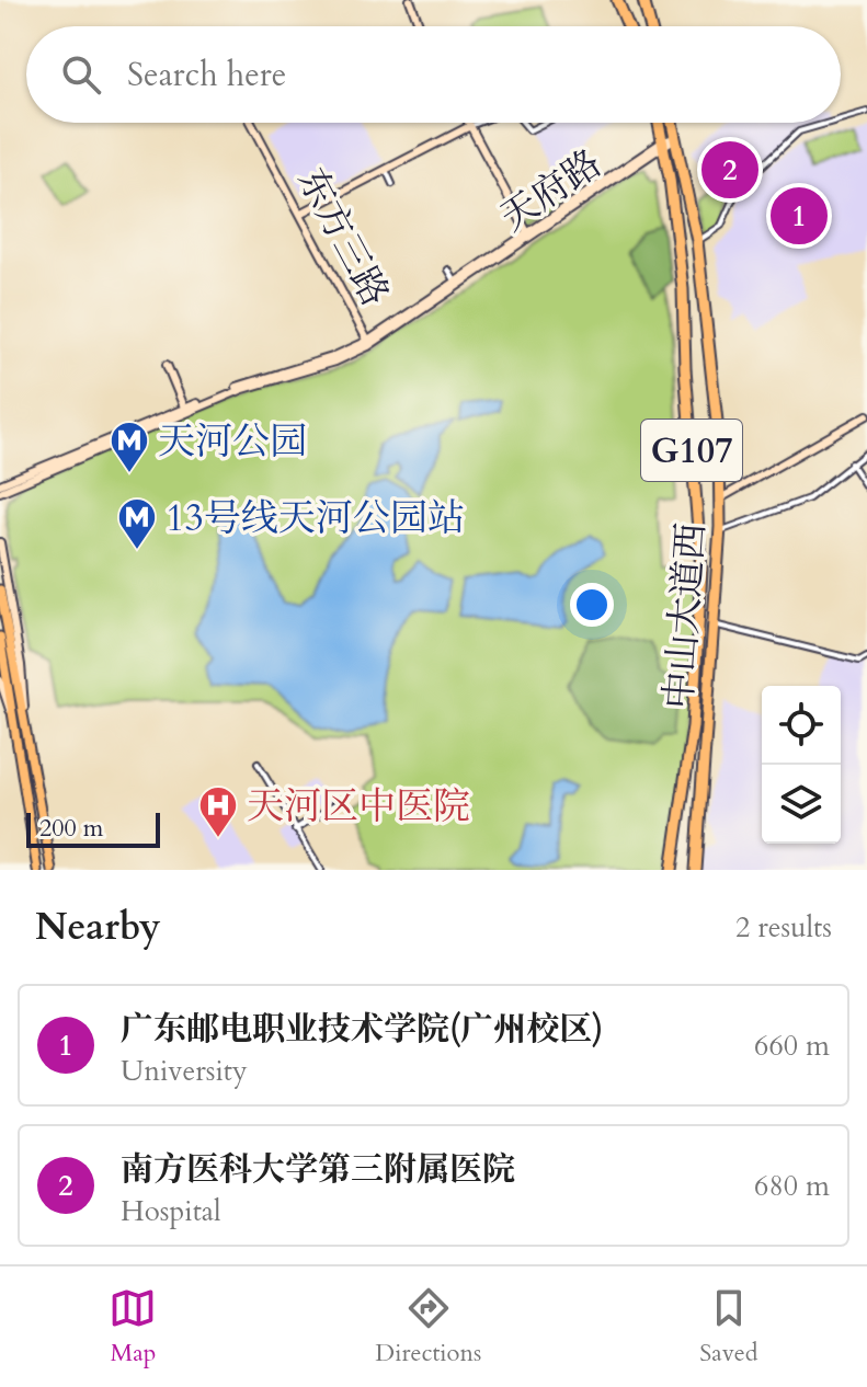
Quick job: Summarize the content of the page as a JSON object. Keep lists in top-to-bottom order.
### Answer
{
  "streets": {
    "highway": ["G107", "中山大道西"],
    "main road": ["天府路", "东方三路"]
  },
  "crossings": [
    ["天府路", "东方三路"],
    ["天府路", "中山大道西"]
  ],
  "places": {
    "metro station": ["天河公园", "13号线天河公园站"],
    "hospital": ["天河区中医院"]
  },
  "scale_bar": "200 m",
  "page": {
    "search": "Search here",
    "pins": ["2", "1"],
    "scale": "200 m",
    "heading": ["Nearby", "2 results"],
    "list": [
      {
        "mark": "1",
        "name": "广东邮电职业技术学院(广州校区)",
        "note": "University",
        "value": "660 m"
      },
      {
        "mark": "2",
        "name": "南方医科大学第三附属医院",
        "note": "Hospital",
        "value": "680 m"
      }
    ],
    "nav": ["Map", "Directions", "Saved"]
  }
}
